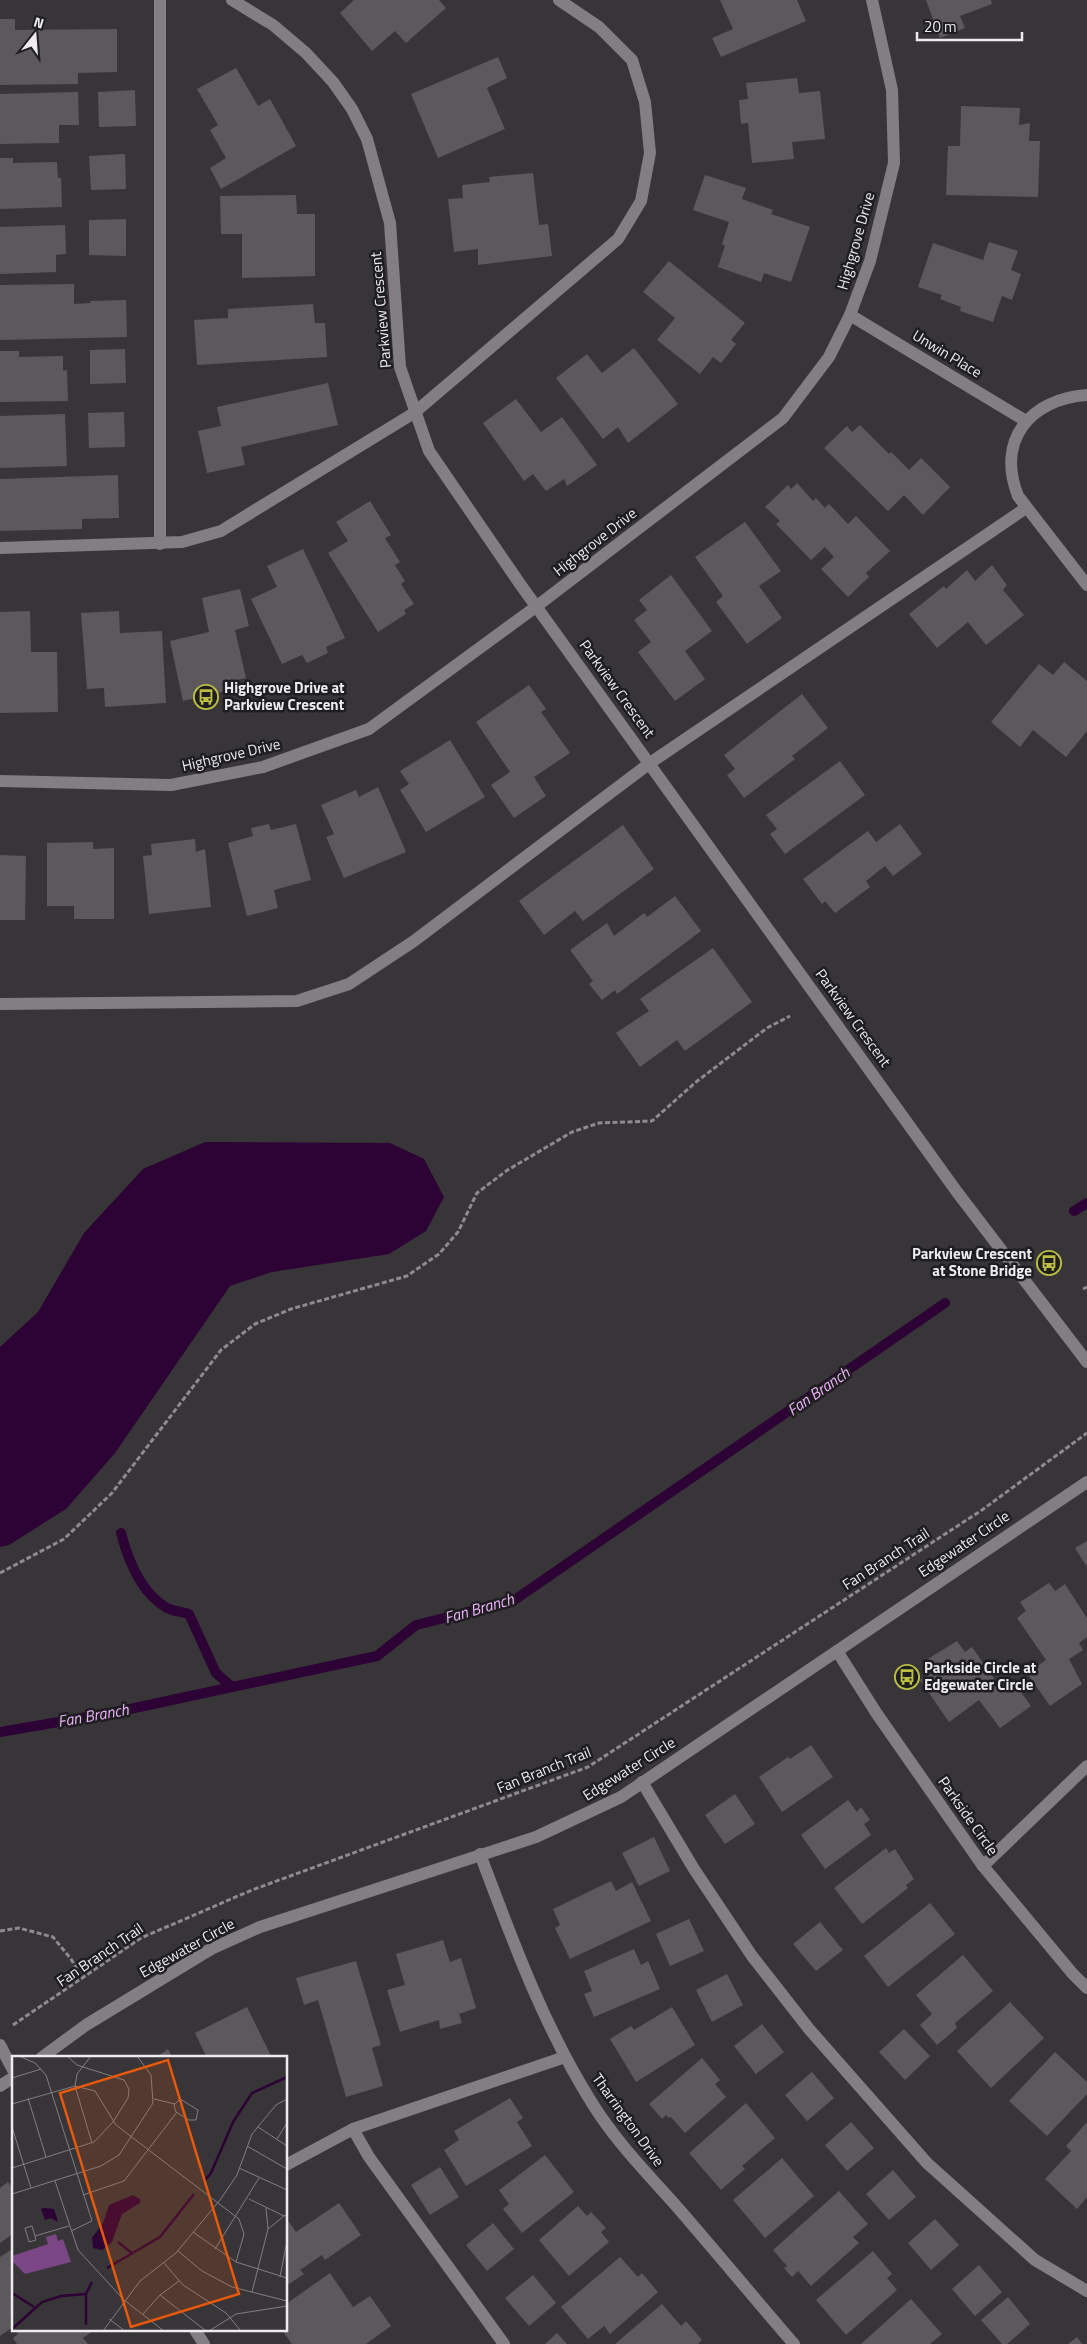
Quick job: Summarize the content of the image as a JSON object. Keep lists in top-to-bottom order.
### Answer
{
  "streets": {
    "street": [
      "Highgrove Drive",
      "Parkview Crescent",
      "Unwin Place",
      "Edgewater Circle",
      "Parkside Circle",
      "Tharrington Drive"
    ],
    "path": ["Fan Branch Trail"]
  },
  "crossings": [
    ["Highgrove Drive", "Parkview Crescent"],
    ["Highgrove Drive", "Unwin Place"],
    ["Edgewater Circle", "Parkside Circle"],
    ["Edgewater Circle", "Tharrington Drive"]
  ],
  "water": ["Fan Branch"],
  "places": {
    "bus stop": ["Highgrove Drive at Parkview Crescent", "Parkview Crescent at Stone Bridge", "Parkside Circle at Edgewater Circle"]
  },
  "scale_bar": "20 m",
  "north": "top"
}
